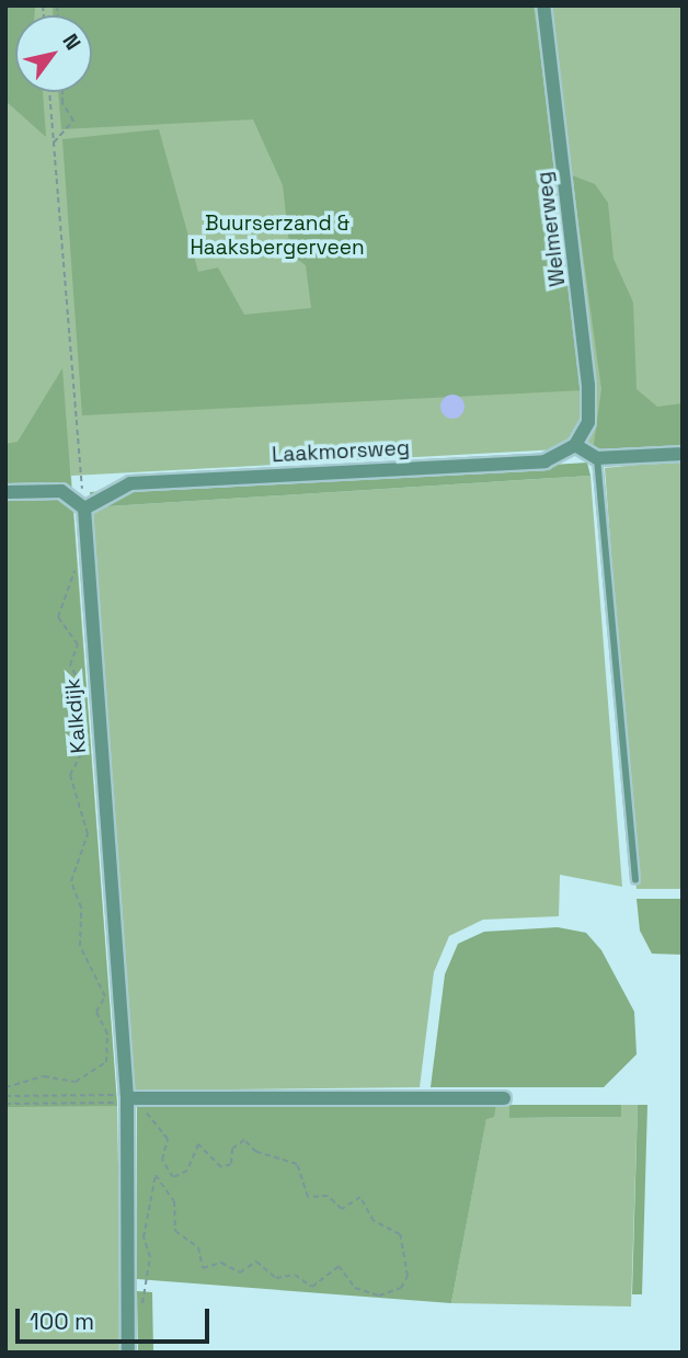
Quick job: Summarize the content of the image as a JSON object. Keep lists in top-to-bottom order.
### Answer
{
  "streets": {
    "street": ["Welmerweg", "Laakmorsweg", "Kalkdijk"]
  },
  "crossings": [
    ["Welmerweg", "Laakmorsweg"],
    ["Laakmorsweg", "Kalkdijk"]
  ],
  "parks": ["Buurserzand & Haaksbergerveen"],
  "scale_bar": "100 m",
  "north": "top right"
}
